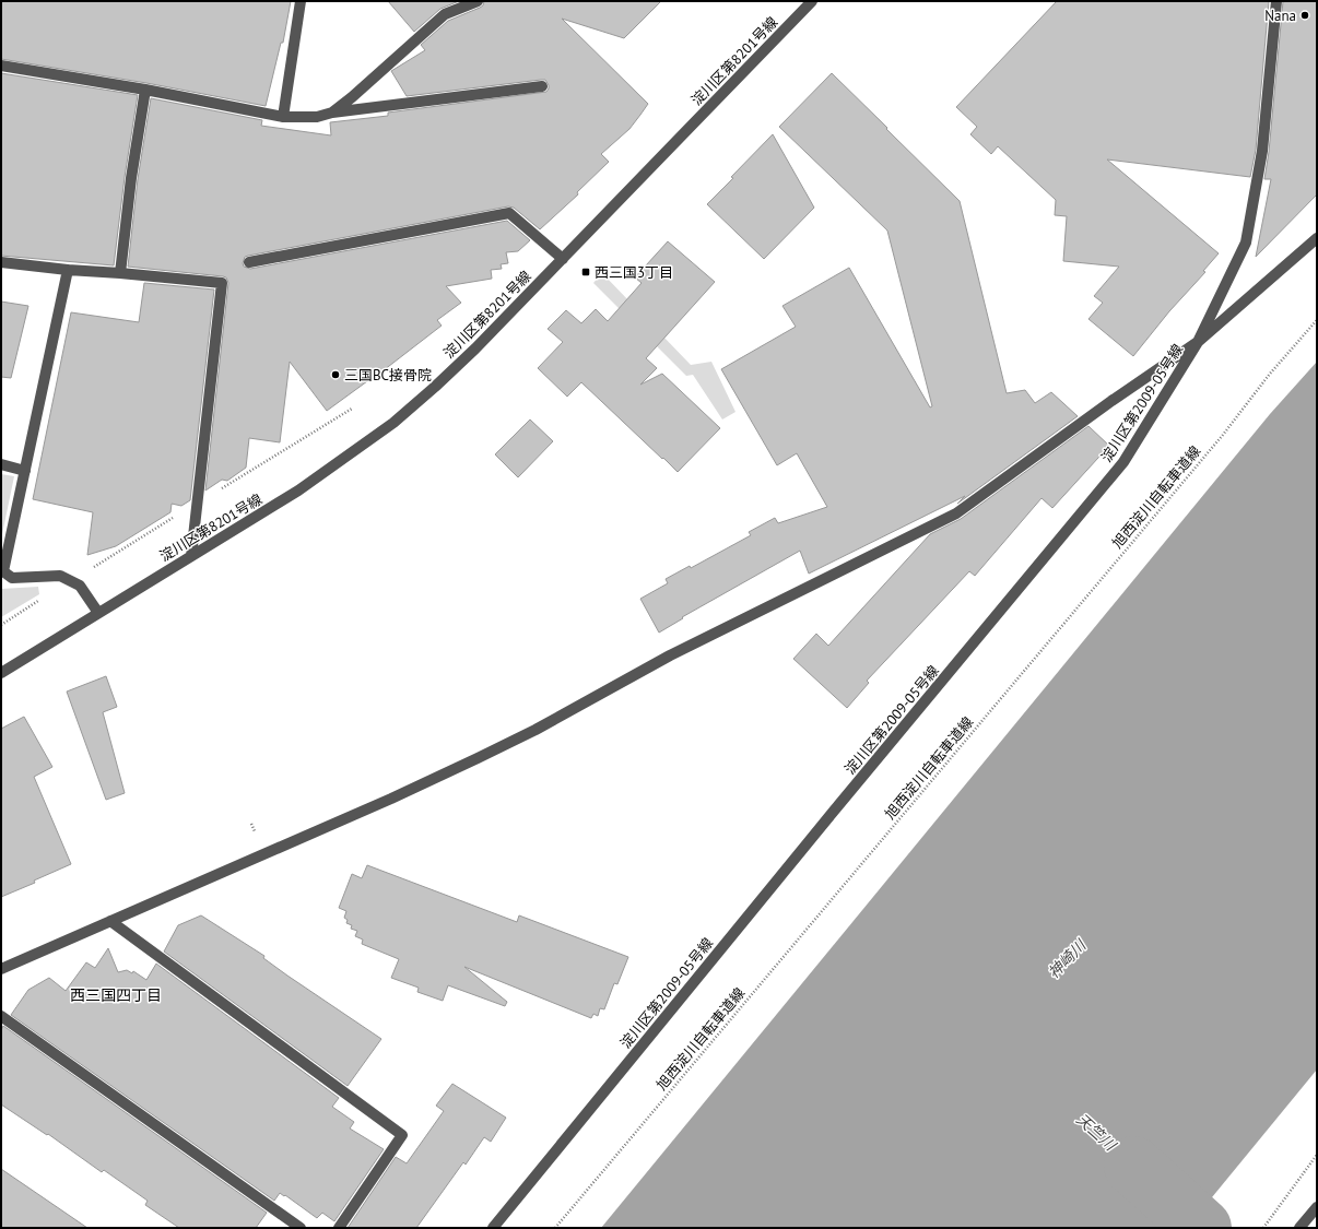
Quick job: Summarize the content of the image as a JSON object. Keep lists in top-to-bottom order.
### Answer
{
  "streets": {
    "street": ["淀川区第8201号線", "淀川区第2009-05号線"],
    "path": ["旭西淀川自転車道線"]
  },
  "districts": ["西三国四丁目"],
  "water": ["神崎川", "天竺川"],
  "places": {
    "other": ["Nana", "三国BC接骨院"],
    "transit": ["西三国3丁目"]
  }
}
